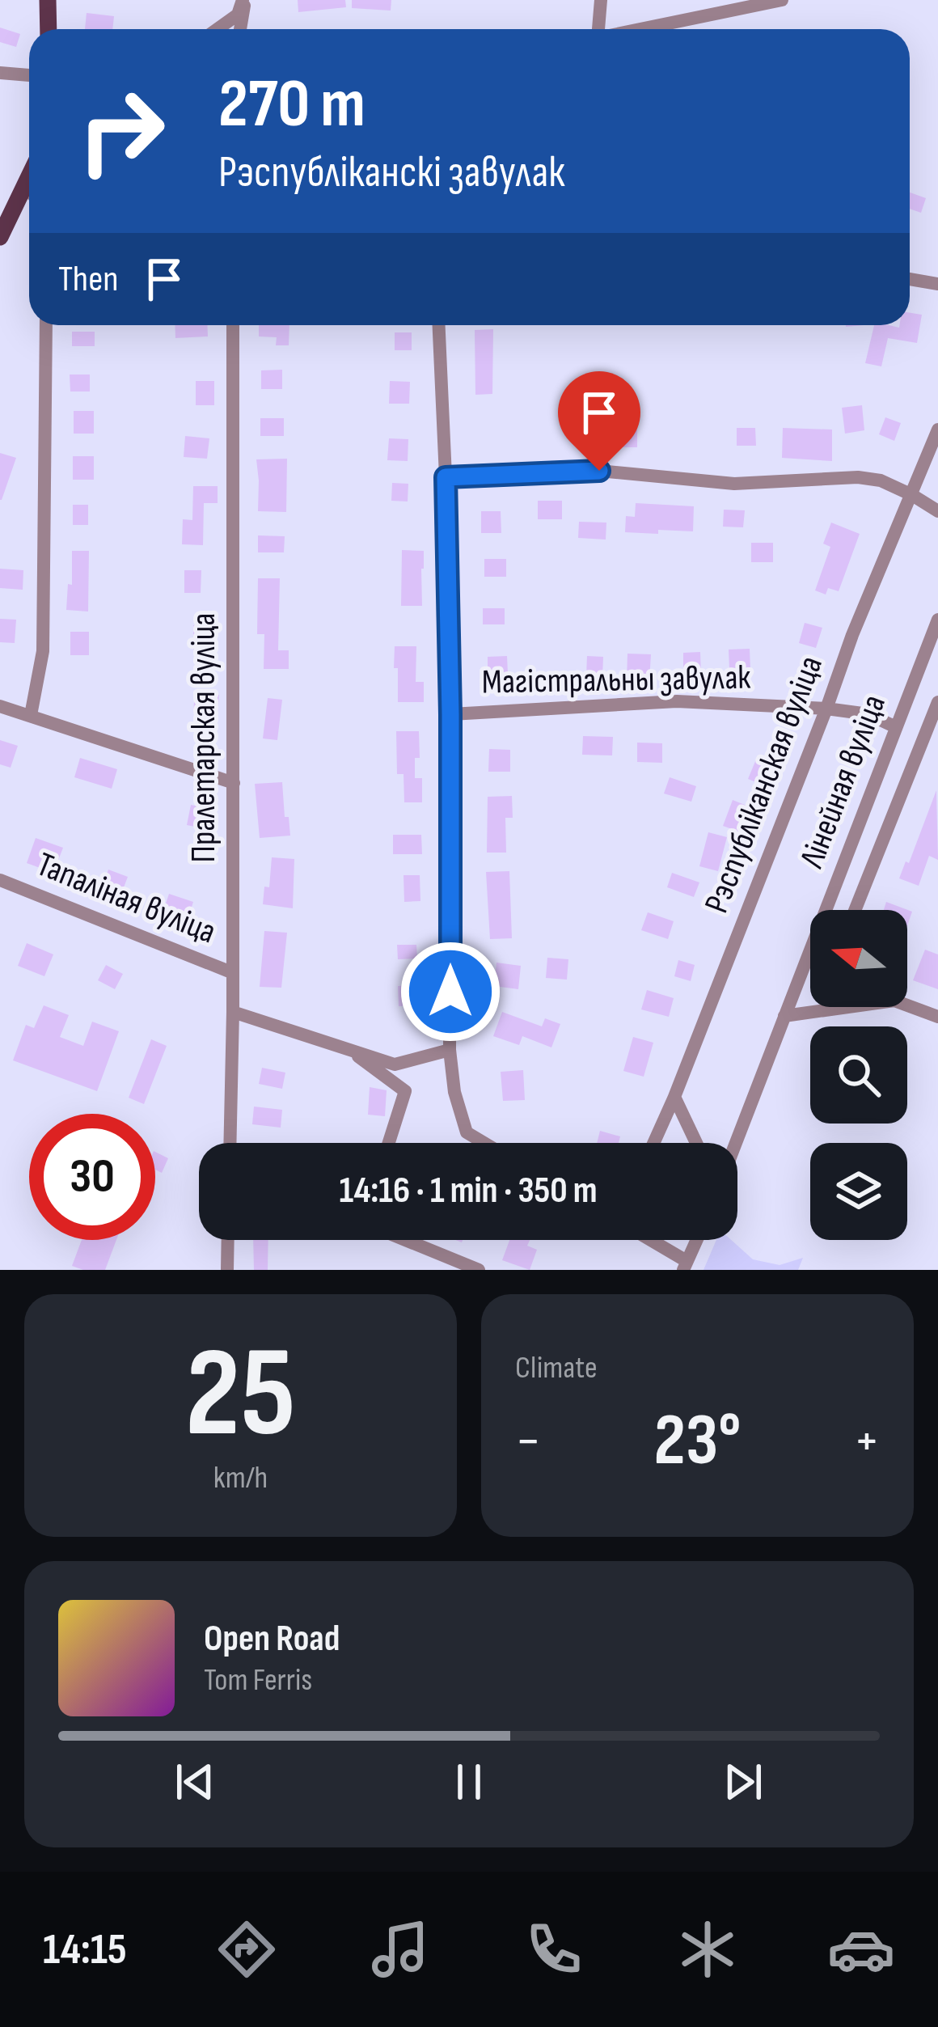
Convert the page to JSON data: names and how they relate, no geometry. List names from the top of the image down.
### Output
{
  "streets": {
    "street": [
      "Магістральны завулак",
      "Пралетарская вуліца",
      "Лінейная вуліца",
      "Рэспубліканская вуліца",
      "Тапаліная вуліца"
    ]
  },
  "crossings": [
    ["Магістральны завулак", "Лінейная вуліца"],
    ["Магістральны завулак", "Рэспубліканская вуліца"],
    ["Пралетарская вуліца", "Тапаліная вуліца"]
  ],
  "north": "left",
  "page": {
    "turn": ["270 m", "Рэспубліканскі завулак"],
    "then": "Then",
    "limit": "30",
    "trip": "14:16 · 1 min · 350 m",
    "tile": [
      ["25", "km/h"],
      "Climate"
    ],
    "heat": ["−", "23°", "+"],
    "song": ["Open Road", "Tom Ferris"],
    "tabs": "14:15"
  }
}
